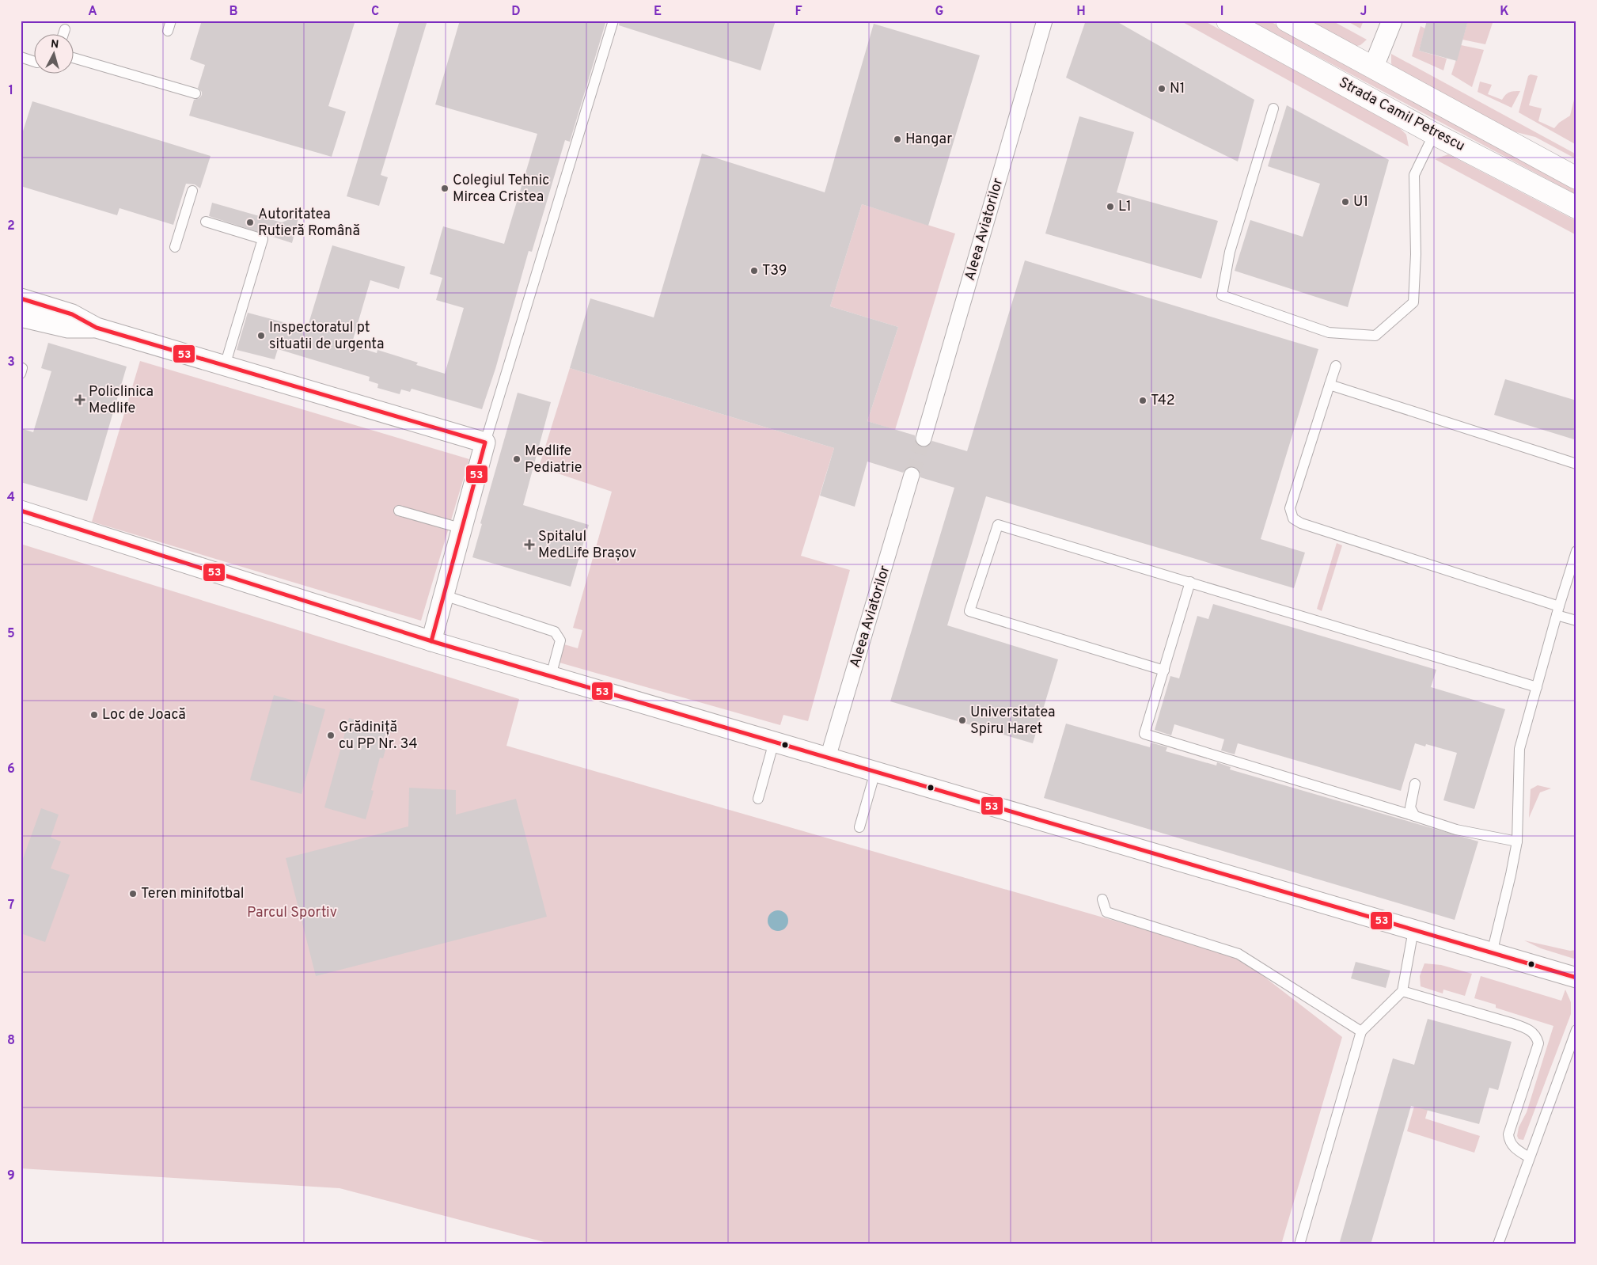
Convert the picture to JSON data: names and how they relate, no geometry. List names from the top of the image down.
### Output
{
  "streets": {
    "street": ["Strada Camil Petrescu", "Aleea Aviatorilor"]
  },
  "parks": ["Parcul Sportiv"],
  "places": {
    "other": [
      "N1",
      "Hangar",
      "Colegiul Tehnic Mircea Cristea",
      "U1",
      "L1",
      "Autoritatea Rutieră Română",
      "T39",
      "Inspectoratul pt situatii de urgenta",
      "T42",
      "Medlife Pediatrie",
      "Loc de Joacă",
      "Universitatea Spiru Haret",
      "Grădiniță cu PP Nr. 34",
      "Teren minifotbal"
    ],
    "health": ["Policlinica Medlife", "Spitalul MedLife Brașov"]
  },
  "lines": ["transit line 53"],
  "north": "top",
  "grid": {
    "columns": [
      "A",
      "B",
      "C",
      "D",
      "E",
      "F",
      "G",
      "H",
      "I",
      "J",
      "K"
    ],
    "rows": [
      "1",
      "2",
      "3",
      "4",
      "5",
      "6",
      "7",
      "8",
      "9"
    ]
  }
}
